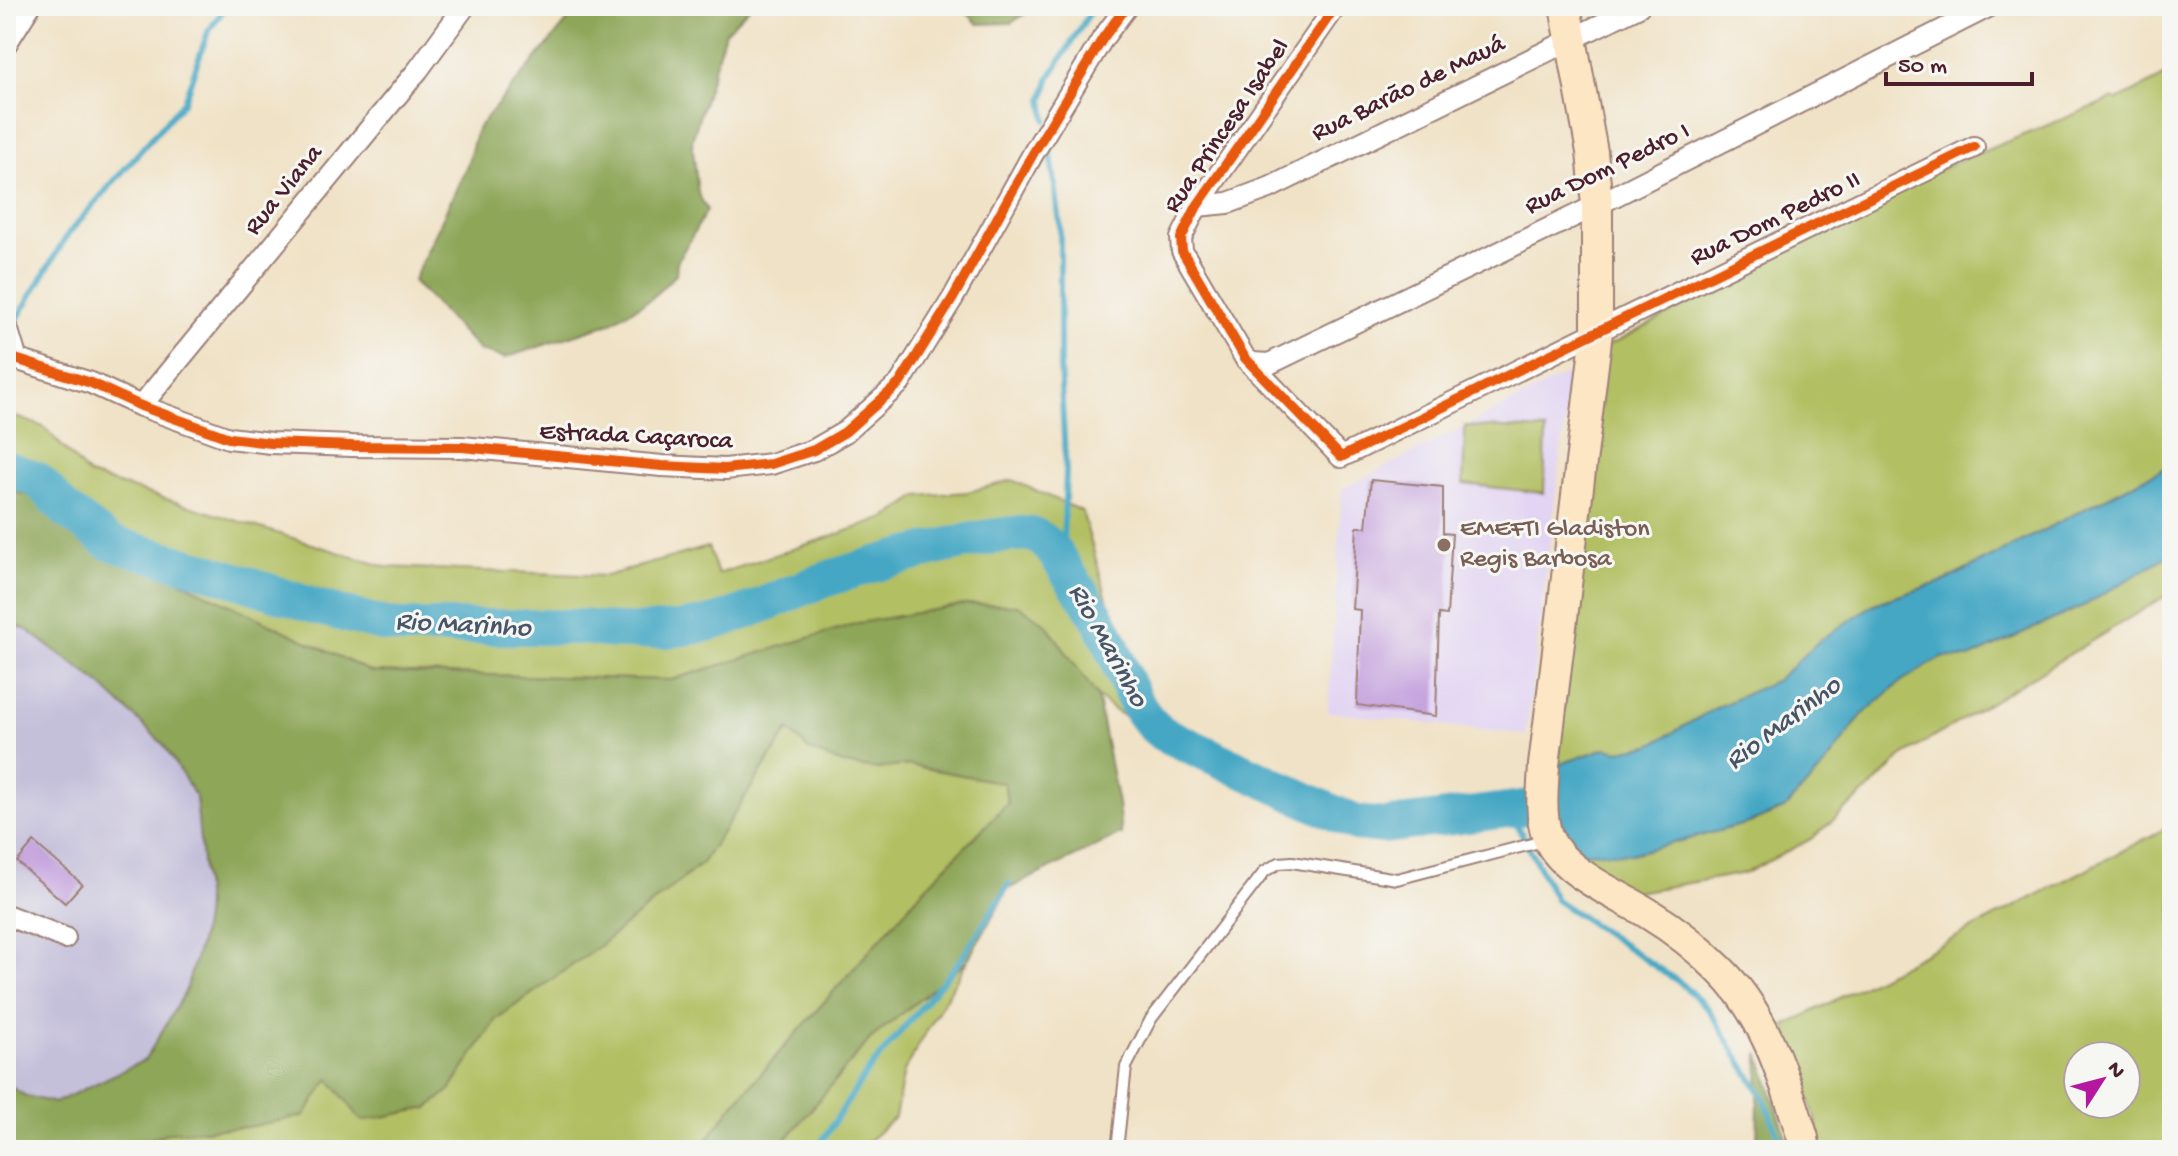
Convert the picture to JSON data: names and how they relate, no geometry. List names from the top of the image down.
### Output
{
  "streets": {
    "street": [
      "Rua Barão de Mauá",
      "Rua Princesa Isabel",
      "Rua Dom Pedro I",
      "Rua Viana",
      "Rua Dom Pedro II",
      "Estrada Caçaroca"
    ]
  },
  "crossings": [
    ["Rua Barão de Mauá", "Rua Princesa Isabel"],
    ["Rua Princesa Isabel", "Rua Dom Pedro I"],
    ["Rua Princesa Isabel", "Rua Dom Pedro II"],
    ["Rua Dom Pedro I", "Rua Dom Pedro II"],
    ["Rua Viana", "Estrada Caçaroca"]
  ],
  "water": ["Rio Marinho"],
  "places": ["EMEFTI Gladiston Regis Barbosa"],
  "scale_bar": "50 m",
  "north": "top right"
}
